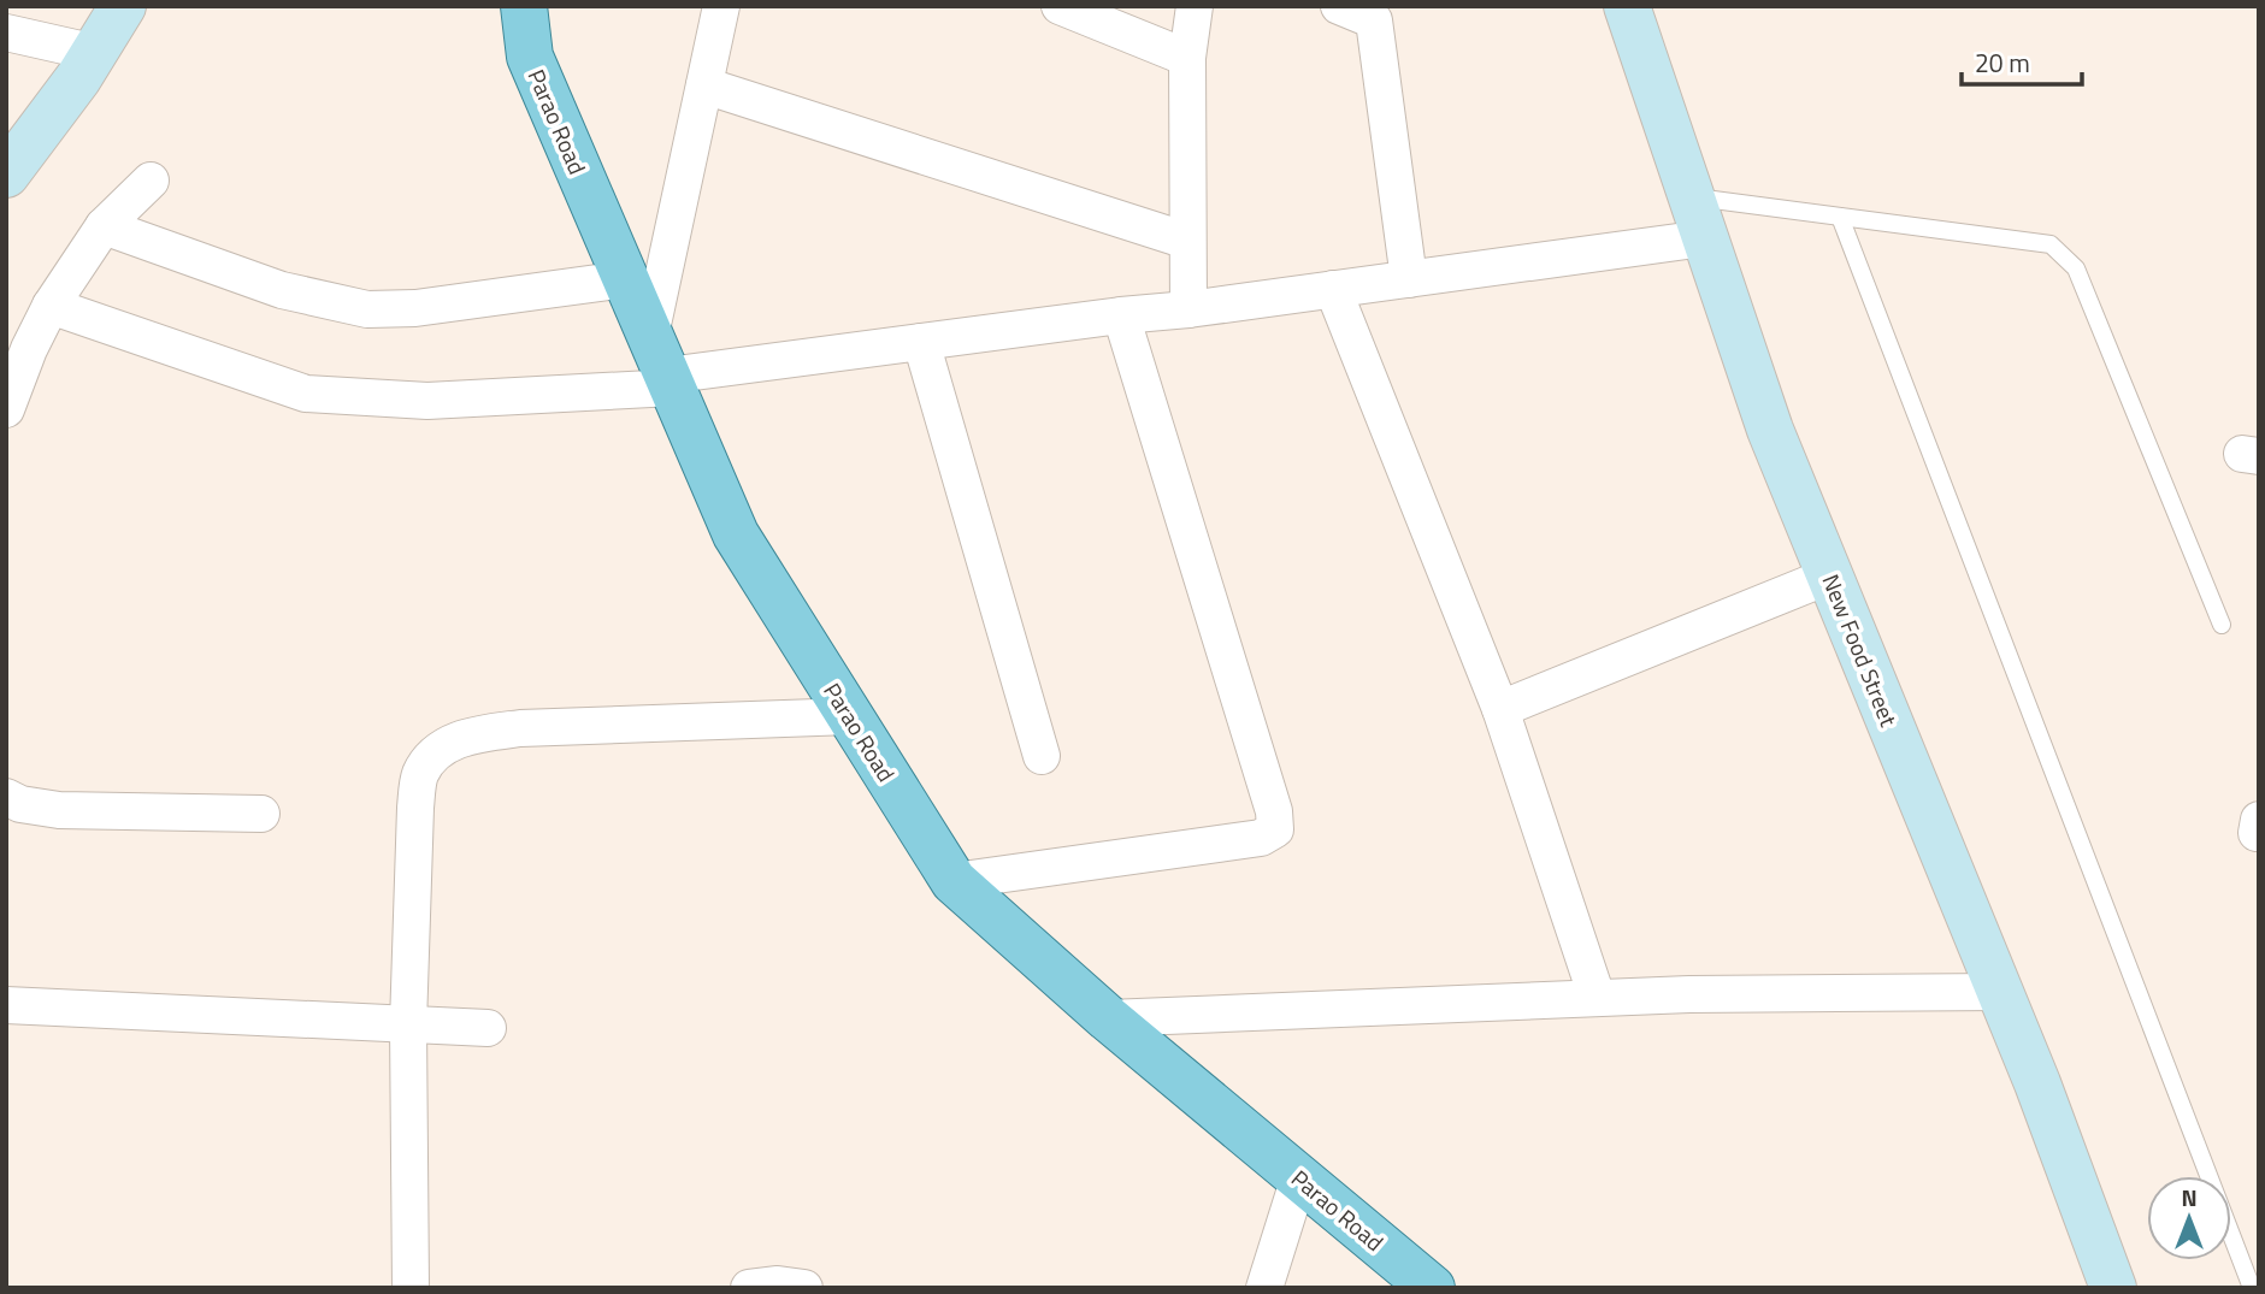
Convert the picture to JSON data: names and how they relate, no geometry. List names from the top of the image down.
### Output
{
  "streets": {
    "main road": ["Parao Road"],
    "street": ["New Food Street"]
  },
  "scale_bar": "20 m",
  "north": "top"
}
